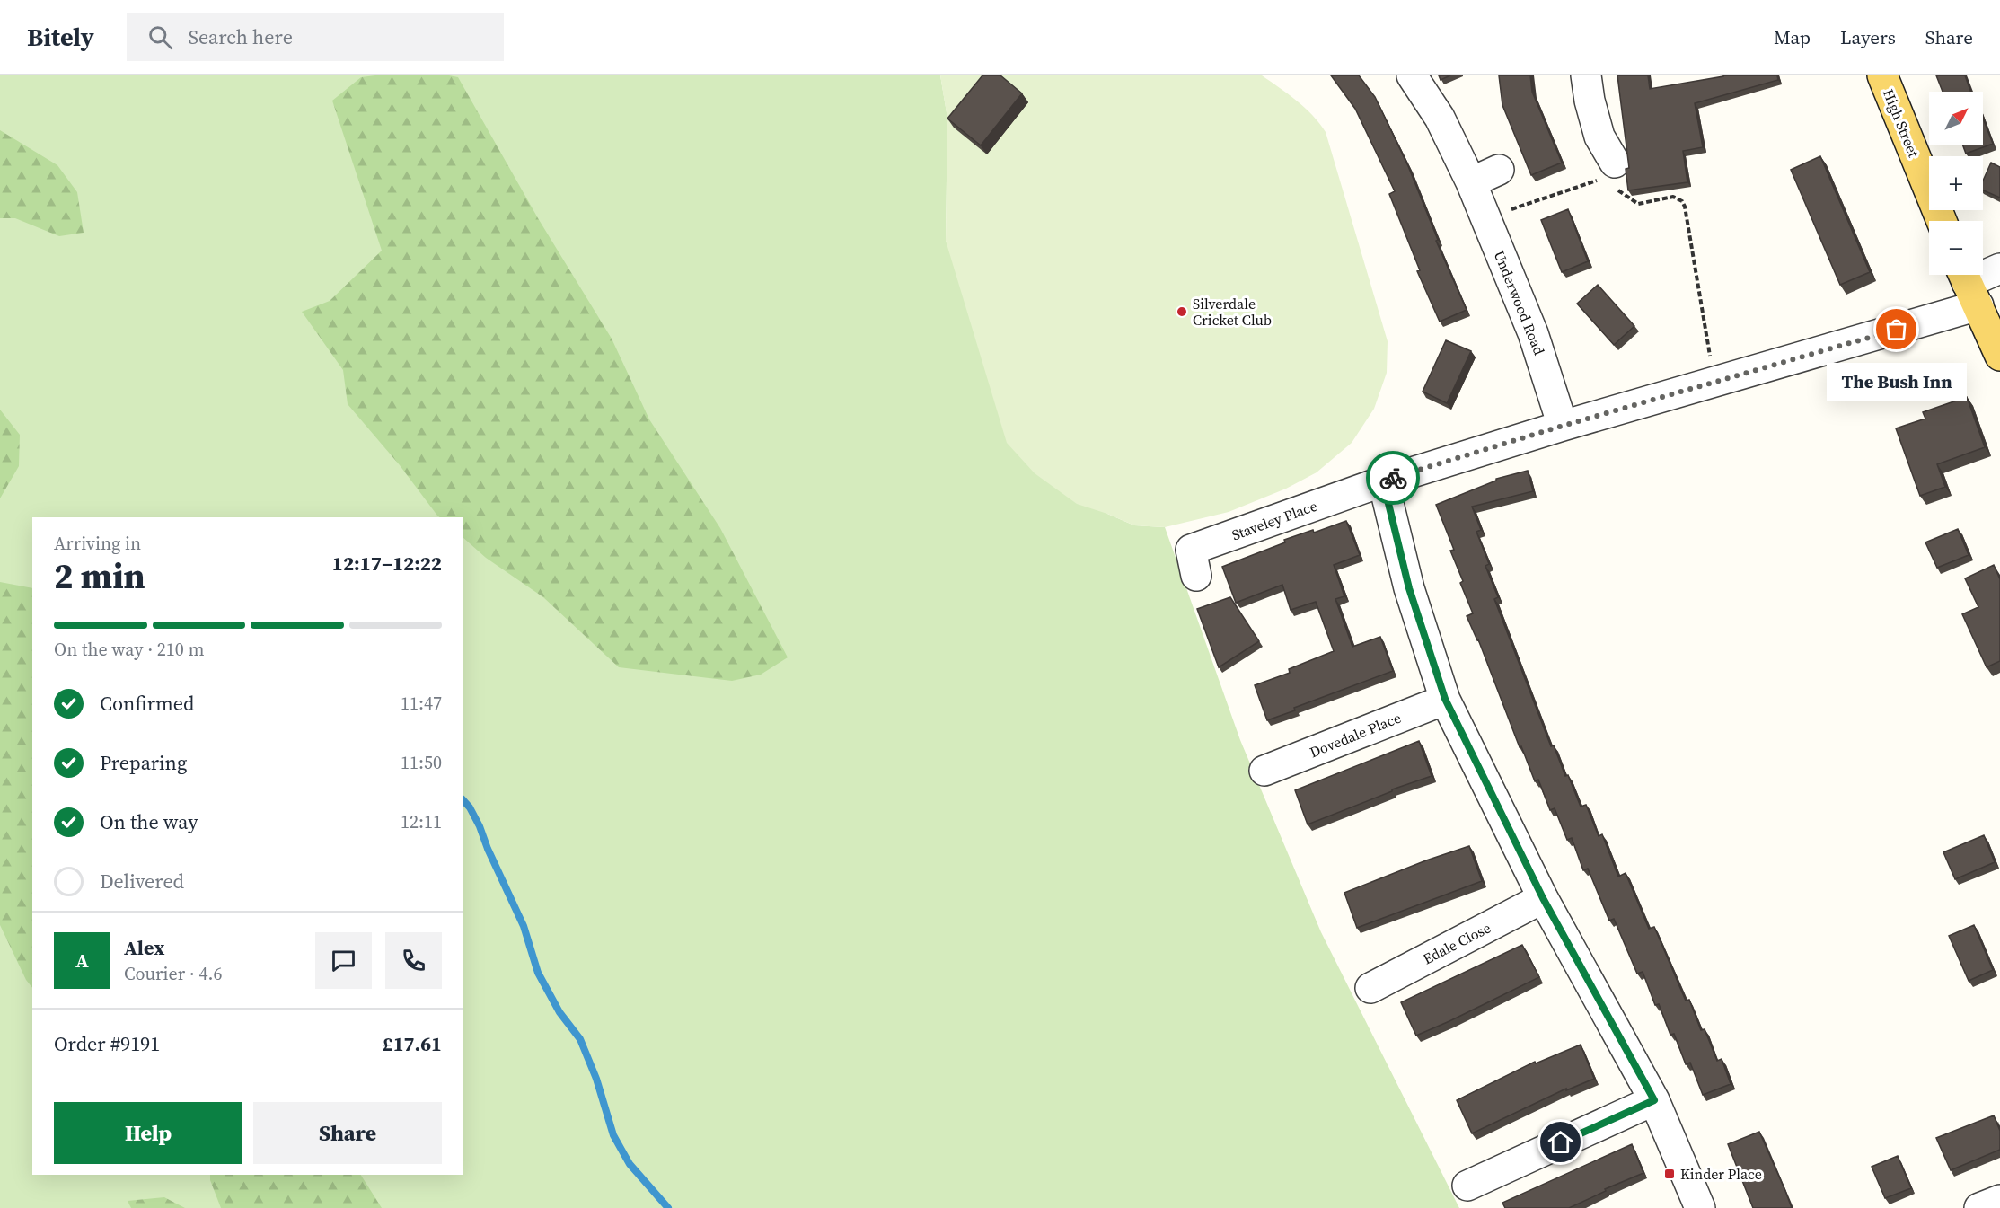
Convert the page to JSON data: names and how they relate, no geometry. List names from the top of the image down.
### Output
{
  "streets": {
    "main road": ["High Street"],
    "street": [
      "Underwood Road",
      "Staveley Place",
      "Dovedale Place",
      "Edale Close"
    ]
  },
  "places": {
    "other": ["Silverdale Cricket Club", "The Bush Inn"],
    "transit": ["Kinder Place"]
  },
  "north": "top right",
  "page": {
    "header": "Bitely",
    "search": "Search here",
    "nav": ["Map", "Layers", "Share"],
    "map_buttons": ["+", "−"],
    "bubble": "The Bush Inn",
    "heading": ["2 min", "Arriving in", "12:17–12:22"],
    "panel": [
      "Alex",
      "Courier · 4.6",
      "Order #9191",
      "£17.61"
    ],
    "bar": "On the way · 210 m",
    "list": [
      ["Confirmed", "11:47"],
      ["Preparing", "11:50"],
      ["On the way", "12:11"],
      "Delivered"
    ],
    "round": "A",
    "buttons": ["Help", "Share"]
  }
}
